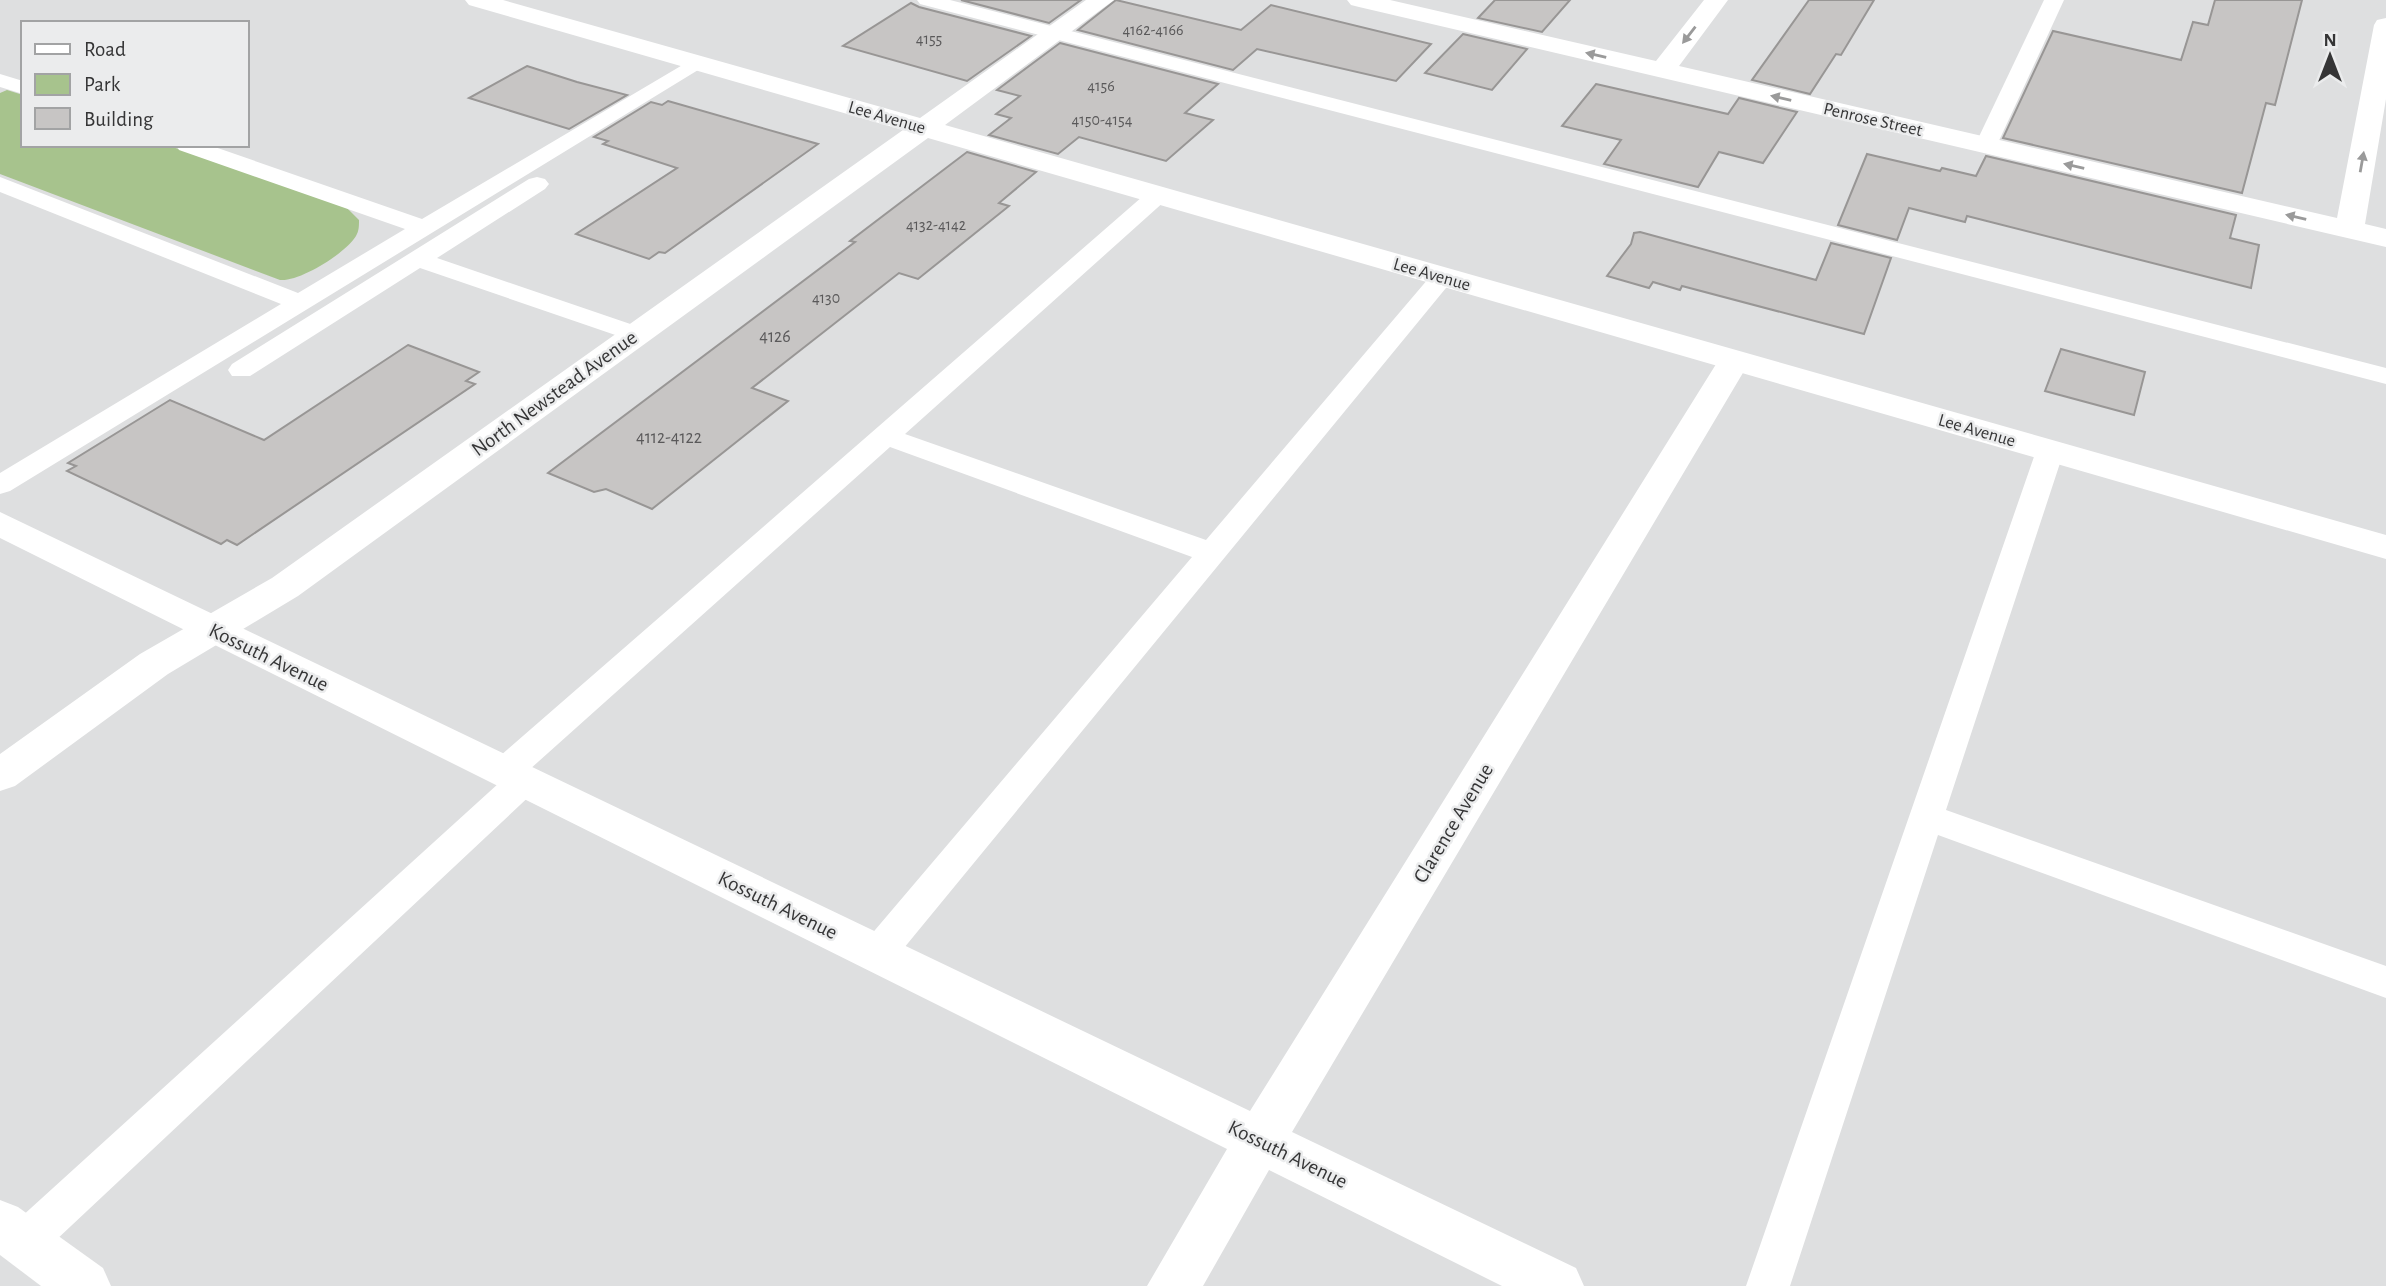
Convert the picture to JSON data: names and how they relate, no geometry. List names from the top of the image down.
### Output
{
  "streets": {
    "street": [
      "Lee Avenue",
      "Penrose Street",
      "North Newstead Avenue",
      "Kossuth Avenue",
      "Clarence Avenue"
    ]
  },
  "crossings": [
    ["Lee Avenue", "North Newstead Avenue"],
    ["Lee Avenue", "Clarence Avenue"],
    ["North Newstead Avenue", "Kossuth Avenue"],
    ["Kossuth Avenue", "Clarence Avenue"]
  ],
  "one_way": ["Penrose Street"],
  "house_numbers": [
    "4162-4166",
    "4155",
    "4156",
    "4150-4154",
    "4132-4142",
    "4130",
    "4126",
    "4112-4122"
  ],
  "legend": ["Road", "Park", "Building"],
  "north": "top"
}
